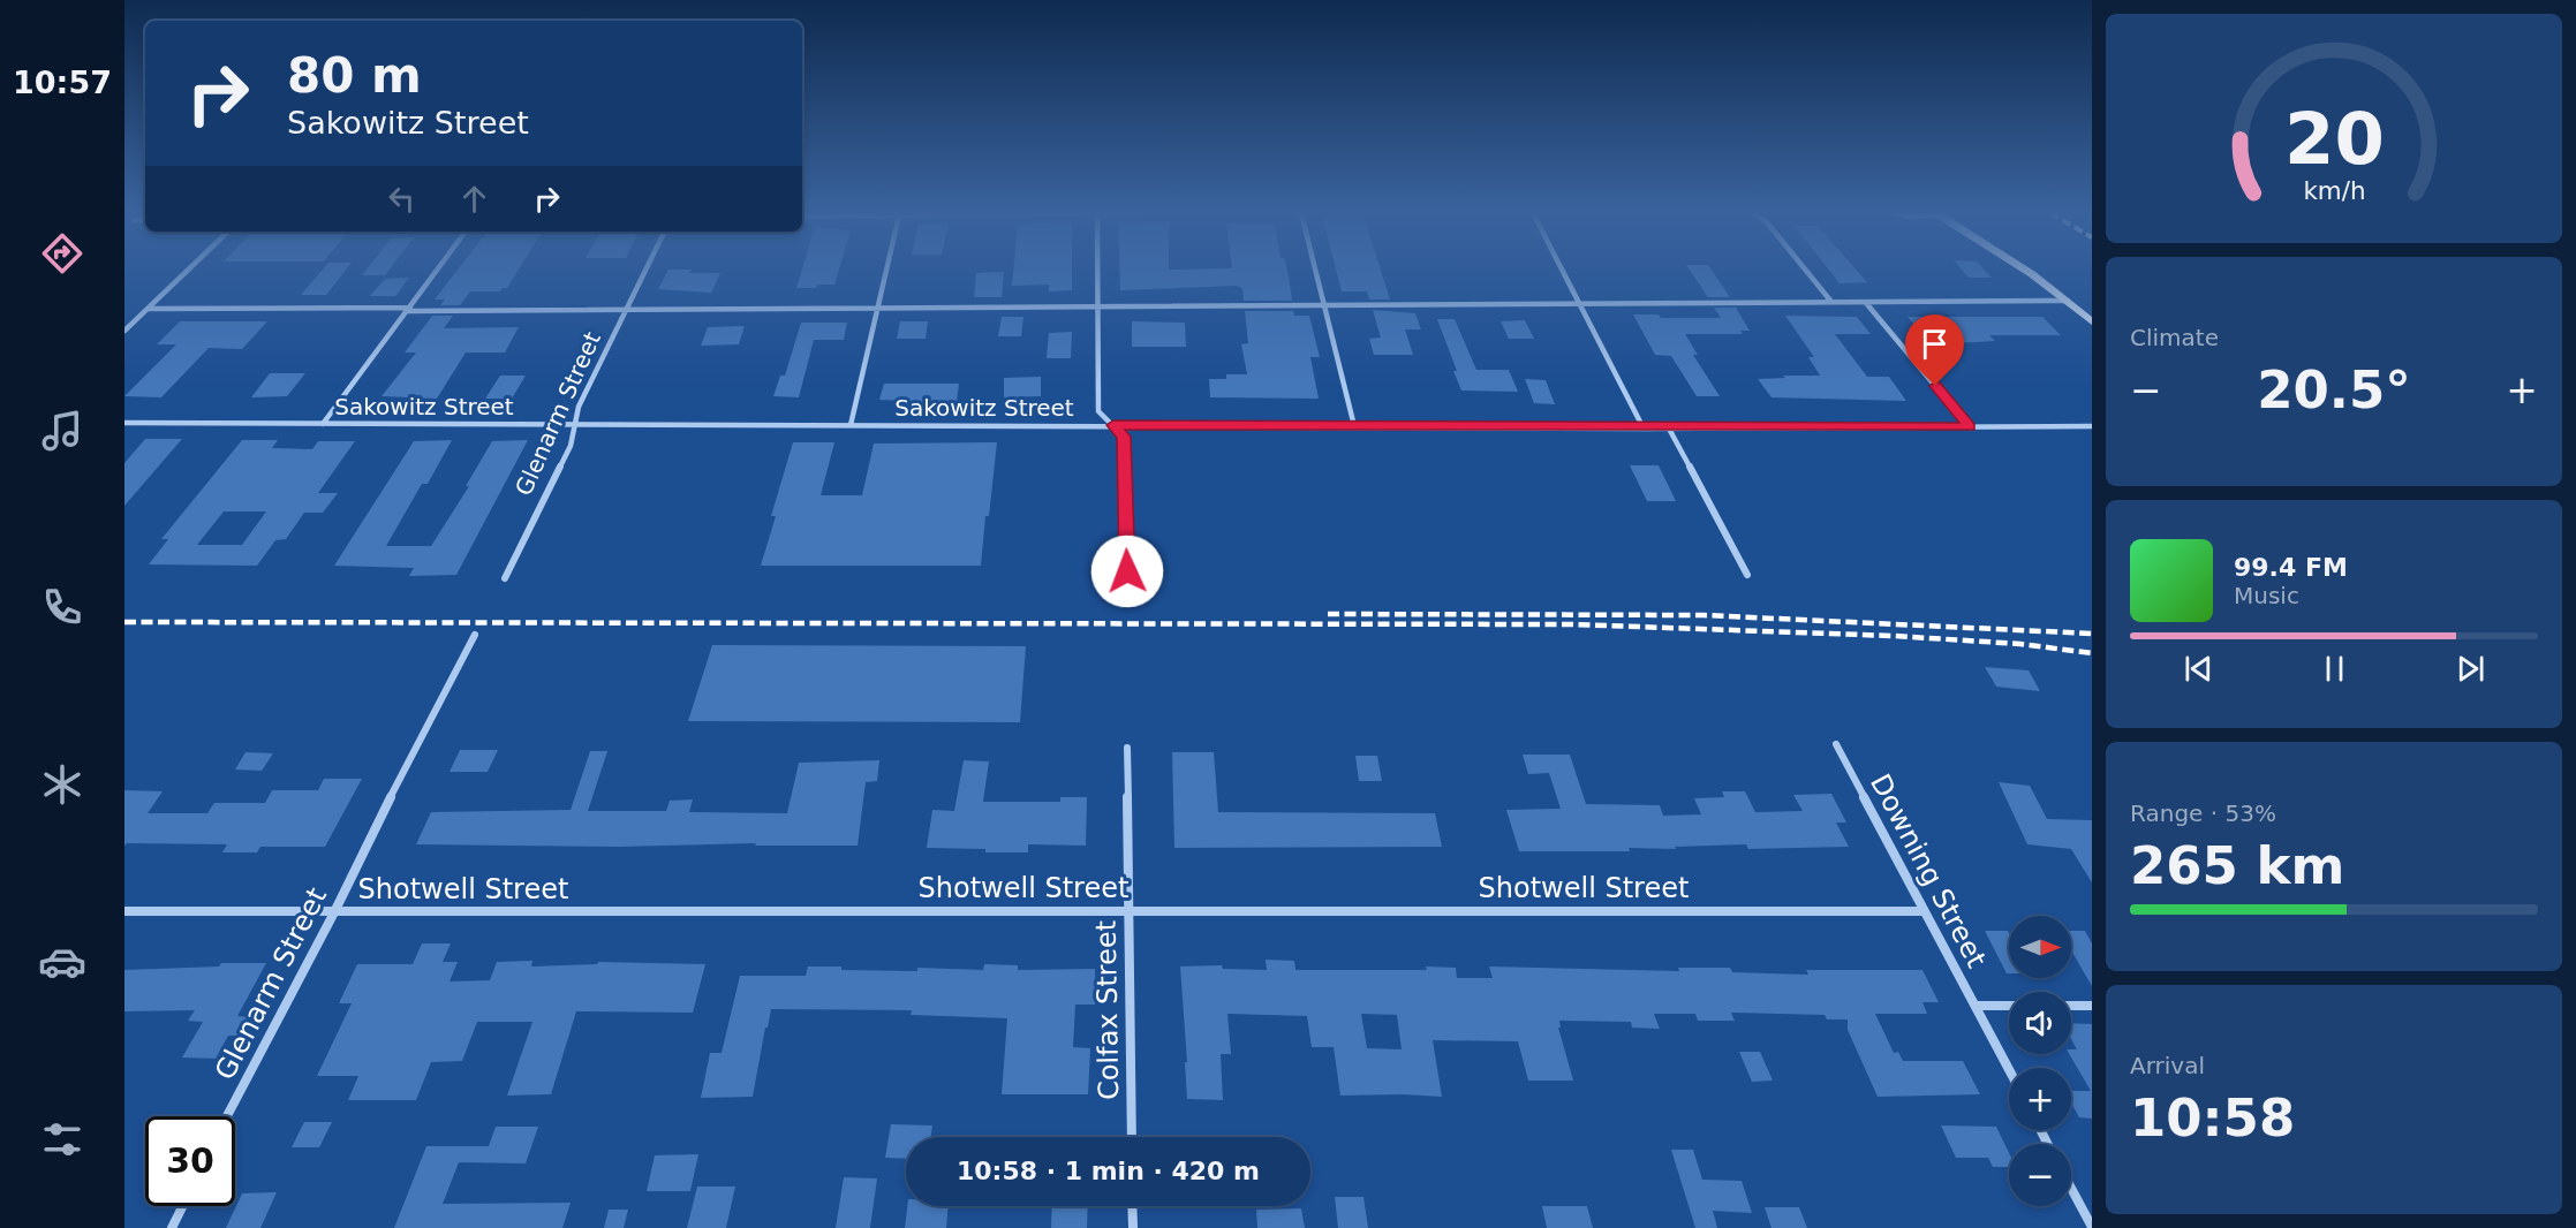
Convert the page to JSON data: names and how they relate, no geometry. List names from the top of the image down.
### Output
{
  "streets": {
    "street": [
      "Sakowitz Street",
      "Glenarm Street",
      "Downing Street",
      "Shotwell Street",
      "Colfax Street"
    ]
  },
  "crossings": [
    ["Sakowitz Street", "Glenarm Street"],
    ["Glenarm Street", "Shotwell Street"],
    ["Downing Street", "Shotwell Street"],
    ["Shotwell Street", "Colfax Street"]
  ],
  "north": "right",
  "page": {
    "tabs": "10:57",
    "turn": ["80 m", "Sakowitz Street"],
    "tile": [
      "Climate",
      ["Range · 53%", "265 km"],
      ["Arrival", "10:58"]
    ],
    "heat": ["−", "20.5°", "+"],
    "song": ["99.4 FM", "Music"],
    "map_buttons": ["+", "−"],
    "limit": "30",
    "trip": "10:58 · 1 min · 420 m",
    "gauge": ["20", "km/h"]
  }
}
